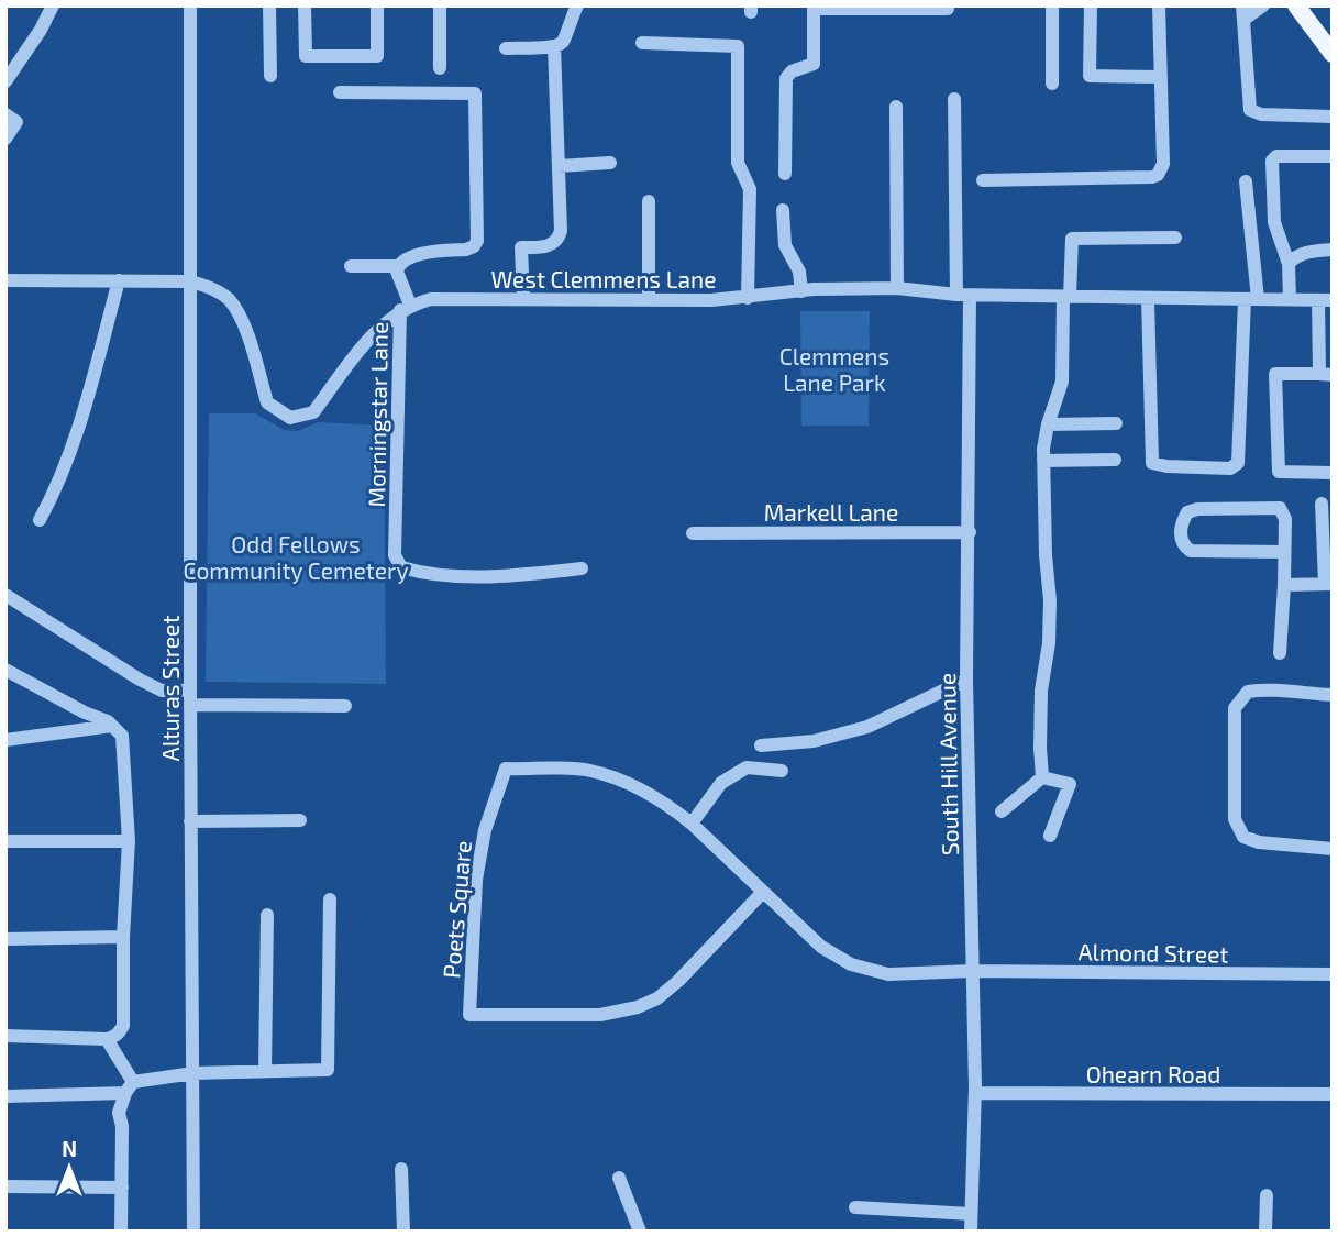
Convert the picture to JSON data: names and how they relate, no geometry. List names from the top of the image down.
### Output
{
  "streets": {
    "street": [
      "West Clemmens Lane",
      "Morningstar Lane",
      "Markell Lane",
      "Alturas Street",
      "South Hill Avenue",
      "Poets Square",
      "Almond Street",
      "Ohearn Road"
    ]
  },
  "crossings": [
    ["West Clemmens Lane", "Morningstar Lane"],
    ["West Clemmens Lane", "South Hill Avenue"],
    ["Markell Lane", "South Hill Avenue"],
    ["South Hill Avenue", "Poets Square"],
    ["South Hill Avenue", "Almond Street"],
    ["South Hill Avenue", "Ohearn Road"],
    ["Poets Square", "Almond Street"]
  ],
  "parks": ["Clemmens Lane Park", "Odd Fellows Community Cemetery"],
  "north": "top"
}
